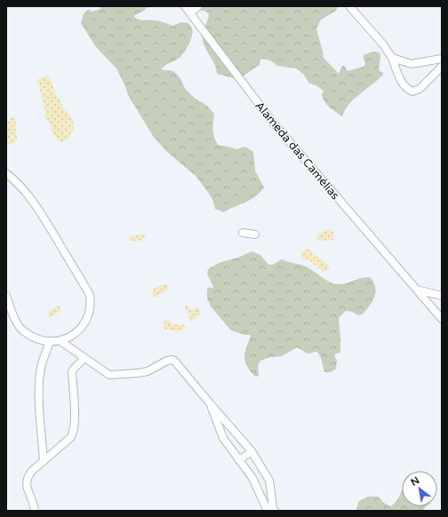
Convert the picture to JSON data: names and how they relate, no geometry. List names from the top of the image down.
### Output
{
  "streets": {
    "street": ["Alameda das Camélias"]
  },
  "north": "top left"
}
